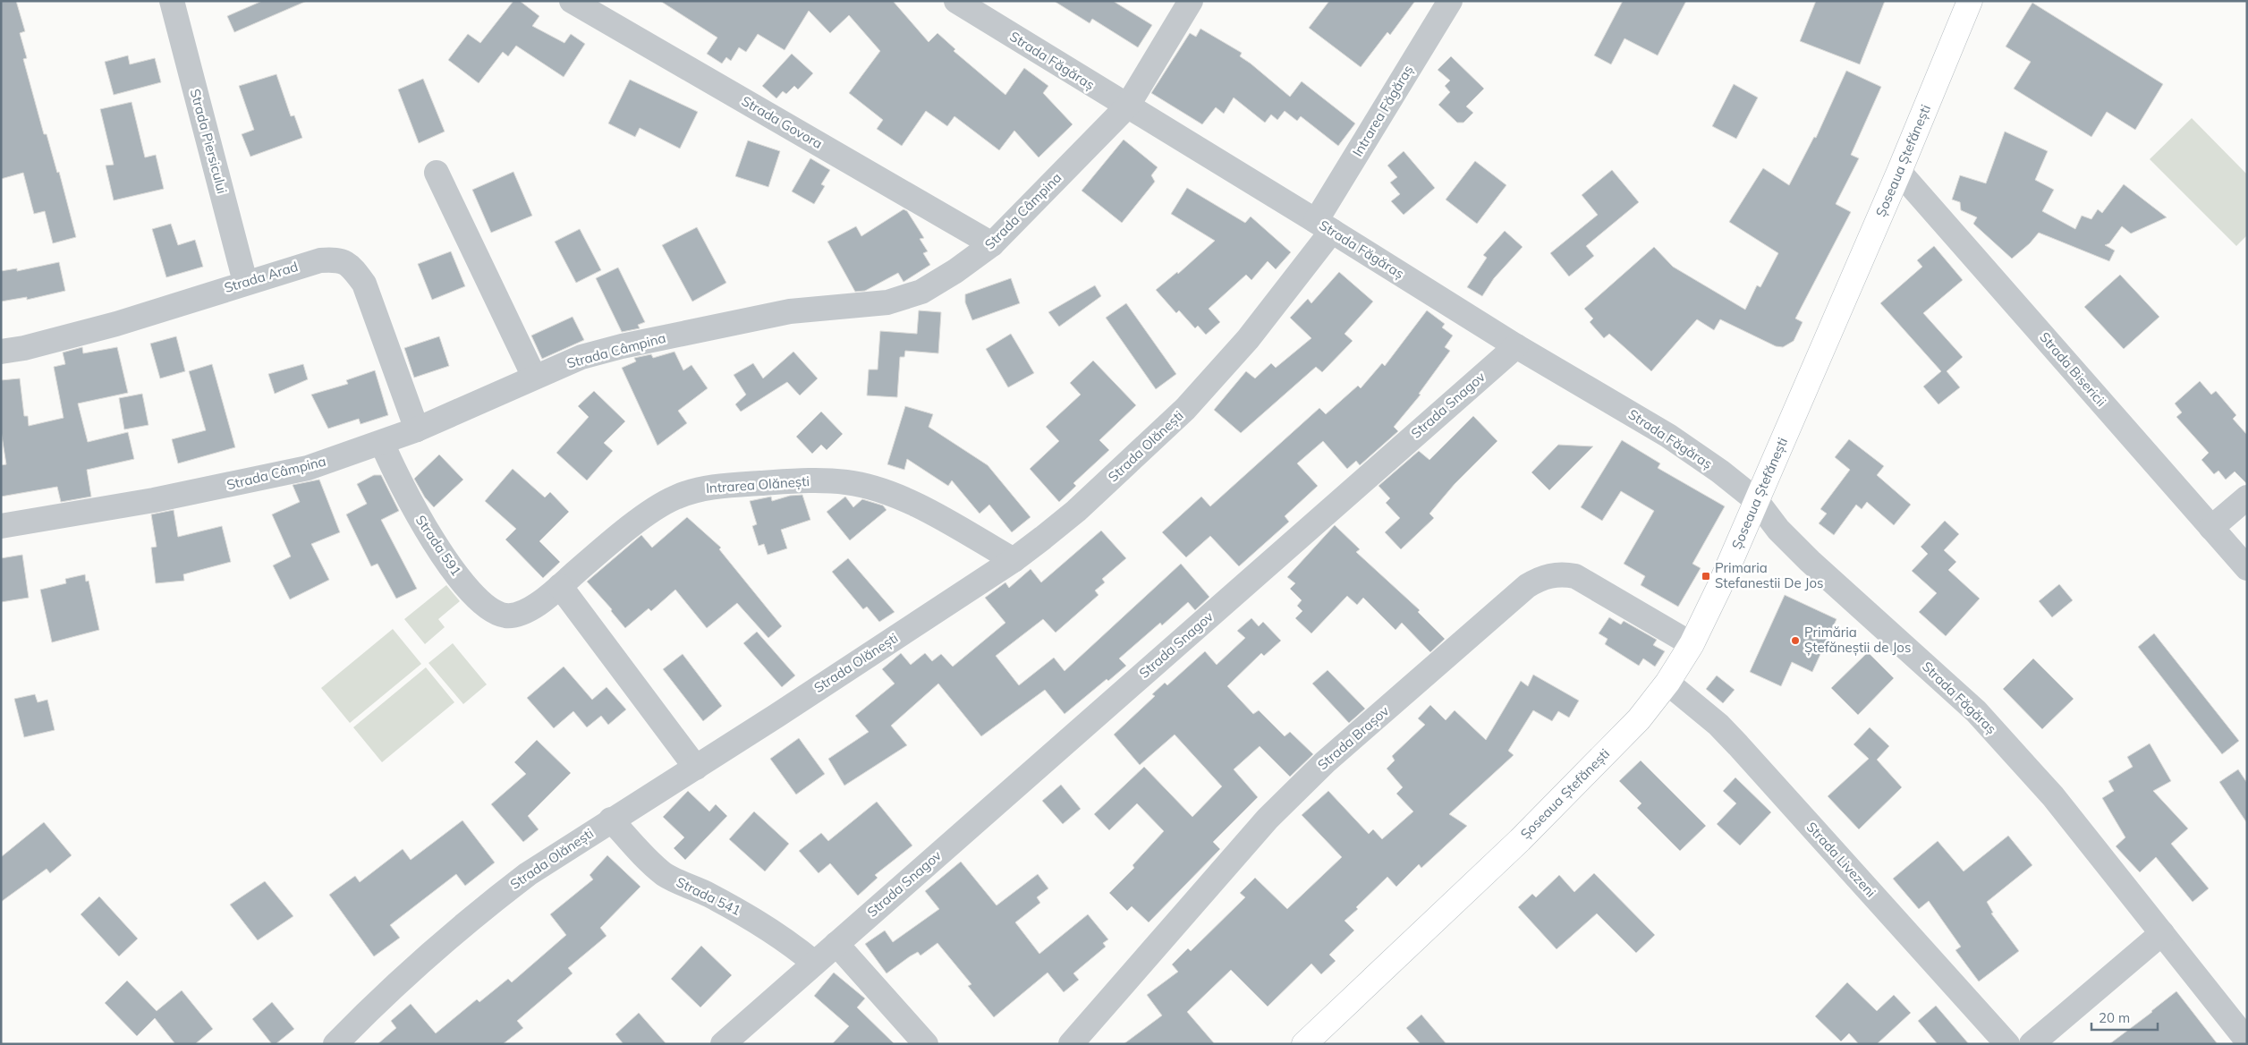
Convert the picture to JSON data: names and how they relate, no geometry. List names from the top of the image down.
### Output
{
  "streets": {
    "main road": ["Șoseaua Ștefănești"],
    "street": [
      "Strada Făgăraș",
      "Intrarea Făgăraș",
      "Strada Govora",
      "Strada Piersicului",
      "Strada Câmpina",
      "Strada Arad",
      "Strada Bisericii",
      "Strada Snagov",
      "Strada Olănești",
      "Intrarea Olănești",
      "Strada 591",
      "Strada Brașov",
      "Strada Livezeni",
      "Strada 541"
    ]
  },
  "crossings": [
    ["Strada Făgăraș", "Intrarea Făgăraș"],
    ["Strada Făgăraș", "Șoseaua Ștefănești"],
    ["Strada Făgăraș", "Strada Câmpina"],
    ["Strada Făgăraș", "Strada Snagov"],
    ["Strada Făgăraș", "Strada Olănești"],
    ["Intrarea Făgăraș", "Strada Olănești"],
    ["Strada Govora", "Strada Câmpina"],
    ["Strada Piersicului", "Strada Arad"],
    ["Șoseaua Ștefănești", "Strada Bisericii"],
    ["Șoseaua Ștefănești", "Strada Brașov"],
    ["Șoseaua Ștefănești", "Strada Livezeni"],
    ["Strada Câmpina", "Strada Arad"],
    ["Strada Câmpina", "Strada 591"],
    ["Strada Snagov", "Strada 541"],
    ["Strada Olănești", "Intrarea Olănești"],
    ["Strada Olănești", "Strada 541"],
    ["Intrarea Olănești", "Strada 591"]
  ],
  "places": {
    "transit": ["Primaria Stefanestii De Jos"],
    "other": ["Primăria Ștefăneștii de Jos"]
  },
  "scale_bar": "20 m"
}
